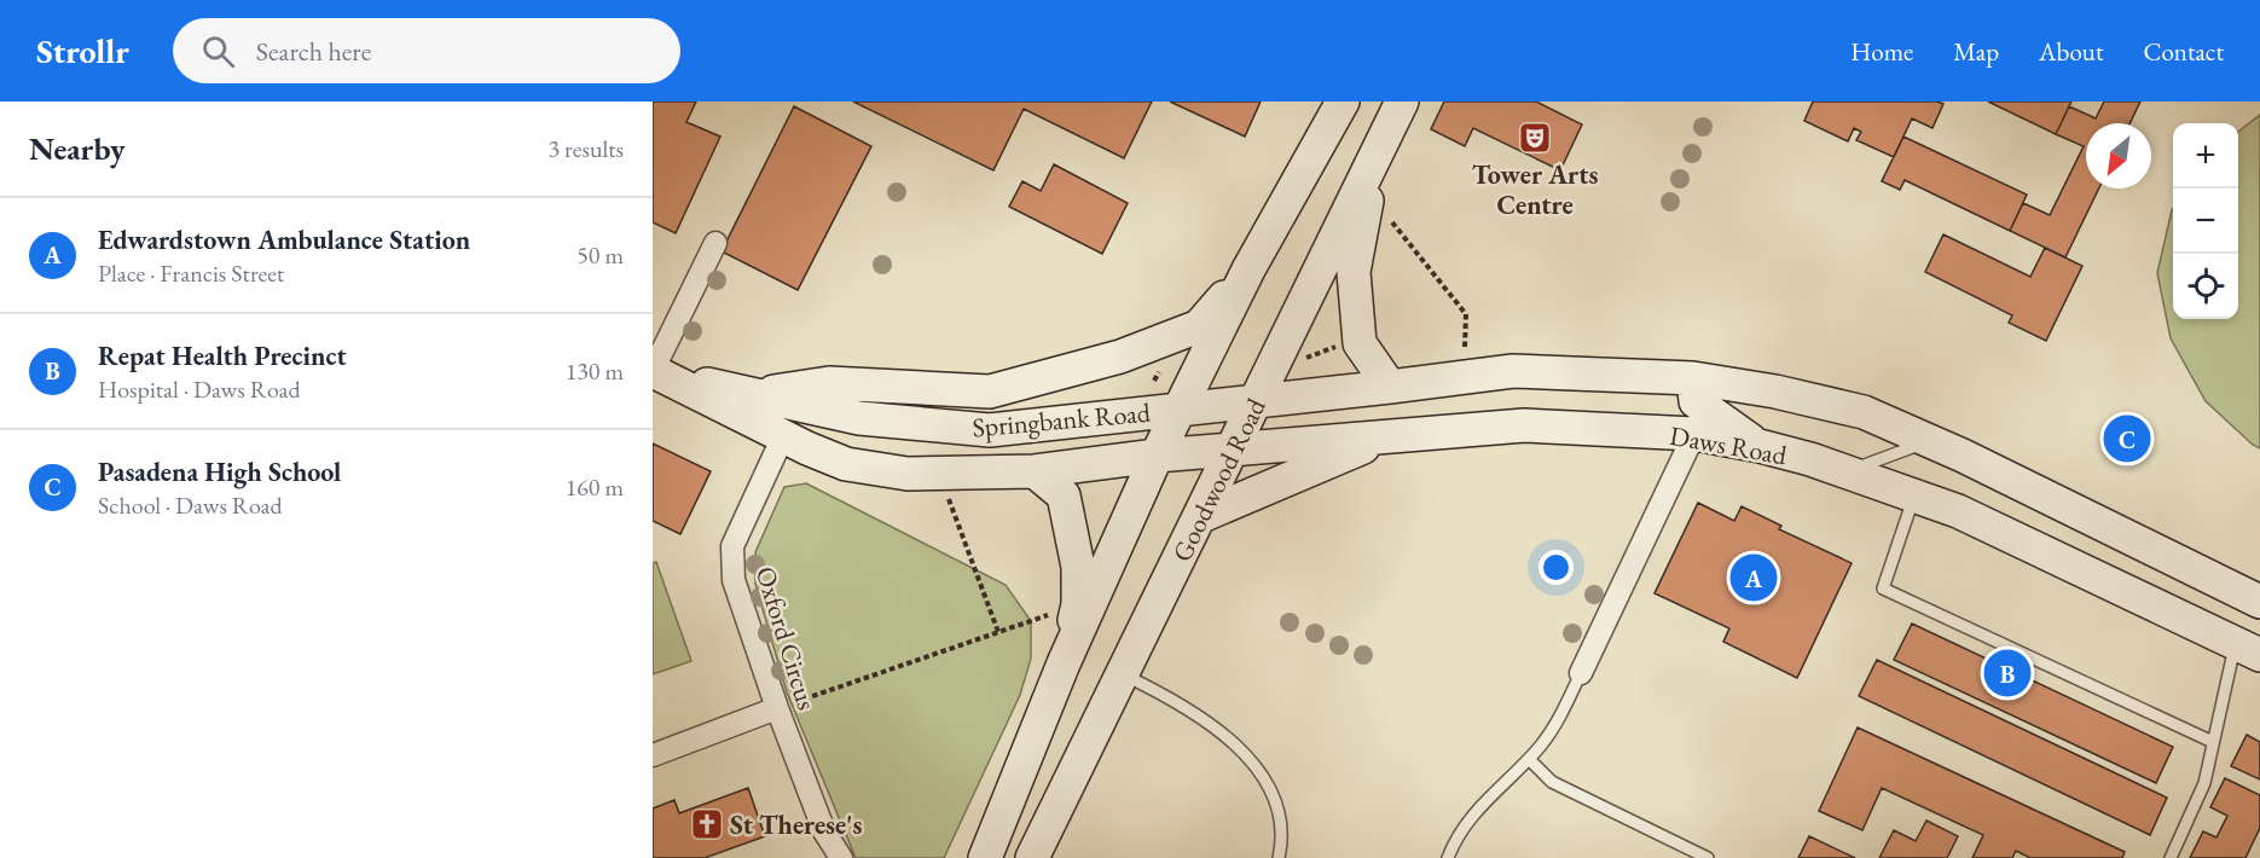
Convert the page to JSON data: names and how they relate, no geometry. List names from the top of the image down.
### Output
{
  "streets": {
    "main road": ["Springbank Road", "Daws Road", "Goodwood Road"],
    "street": ["Oxford Circus"]
  },
  "crossings": [
    ["Springbank Road", "Daws Road"],
    ["Springbank Road", "Goodwood Road"],
    ["Springbank Road", "Oxford Circus"],
    ["Daws Road", "Goodwood Road"]
  ],
  "places": {
    "theatre": ["Tower Arts Centre"],
    "church": ["St Therese's"]
  },
  "north": "bottom left",
  "page": {
    "header": "Strollr",
    "search": "Search here",
    "nav": [
      "Home",
      "Map",
      "About",
      "Contact"
    ],
    "heading": ["Nearby", "3 results"],
    "map_buttons": ["+", "−"],
    "list": [
      {
        "mark": "A",
        "name": "Edwardstown Ambulance Station",
        "note": "Place · Francis Street",
        "value": "50 m"
      },
      {
        "mark": "B",
        "name": "Repat Health Precinct",
        "note": "Hospital · Daws Road",
        "value": "130 m"
      },
      {
        "mark": "C",
        "name": "Pasadena High School",
        "note": "School · Daws Road",
        "value": "160 m"
      }
    ],
    "pins": ["C", "A", "B"]
  }
}
